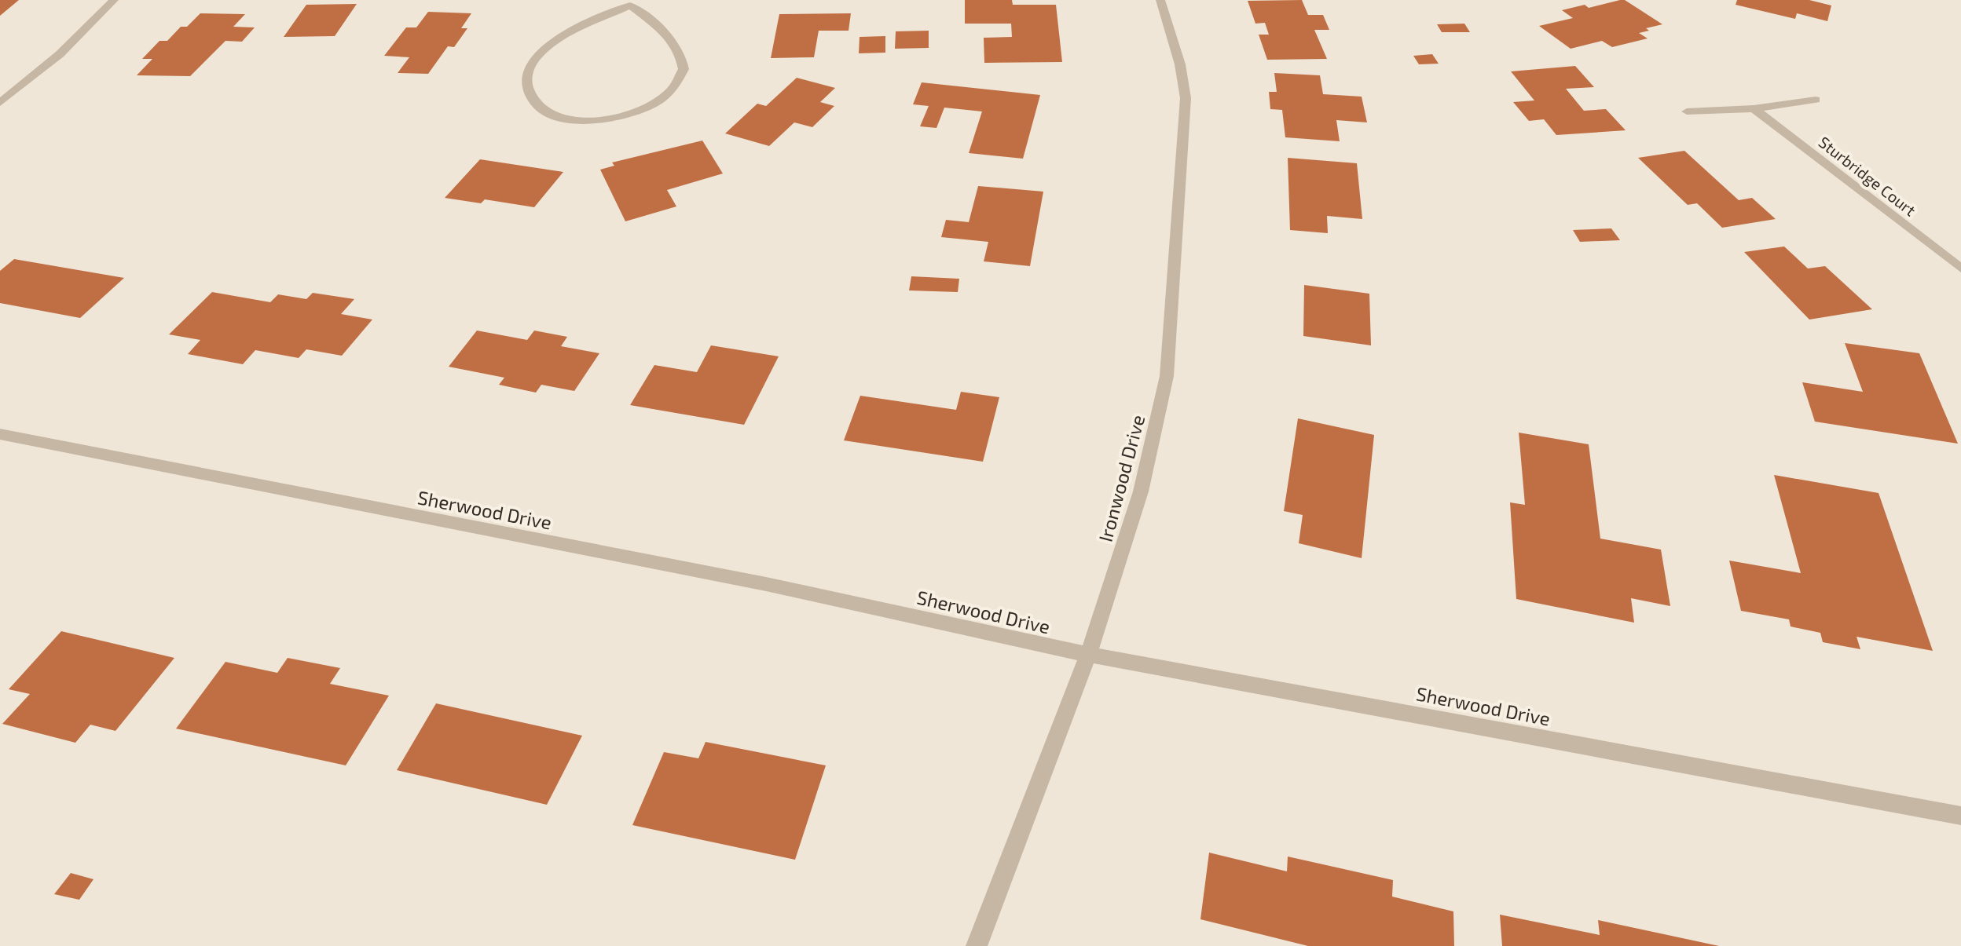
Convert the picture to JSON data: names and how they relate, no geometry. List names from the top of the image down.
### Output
{
  "streets": {
    "street": ["Sturbridge Court", "Ironwood Drive", "Sherwood Drive"]
  },
  "crossings": [
    ["Ironwood Drive", "Sherwood Drive"]
  ]
}
